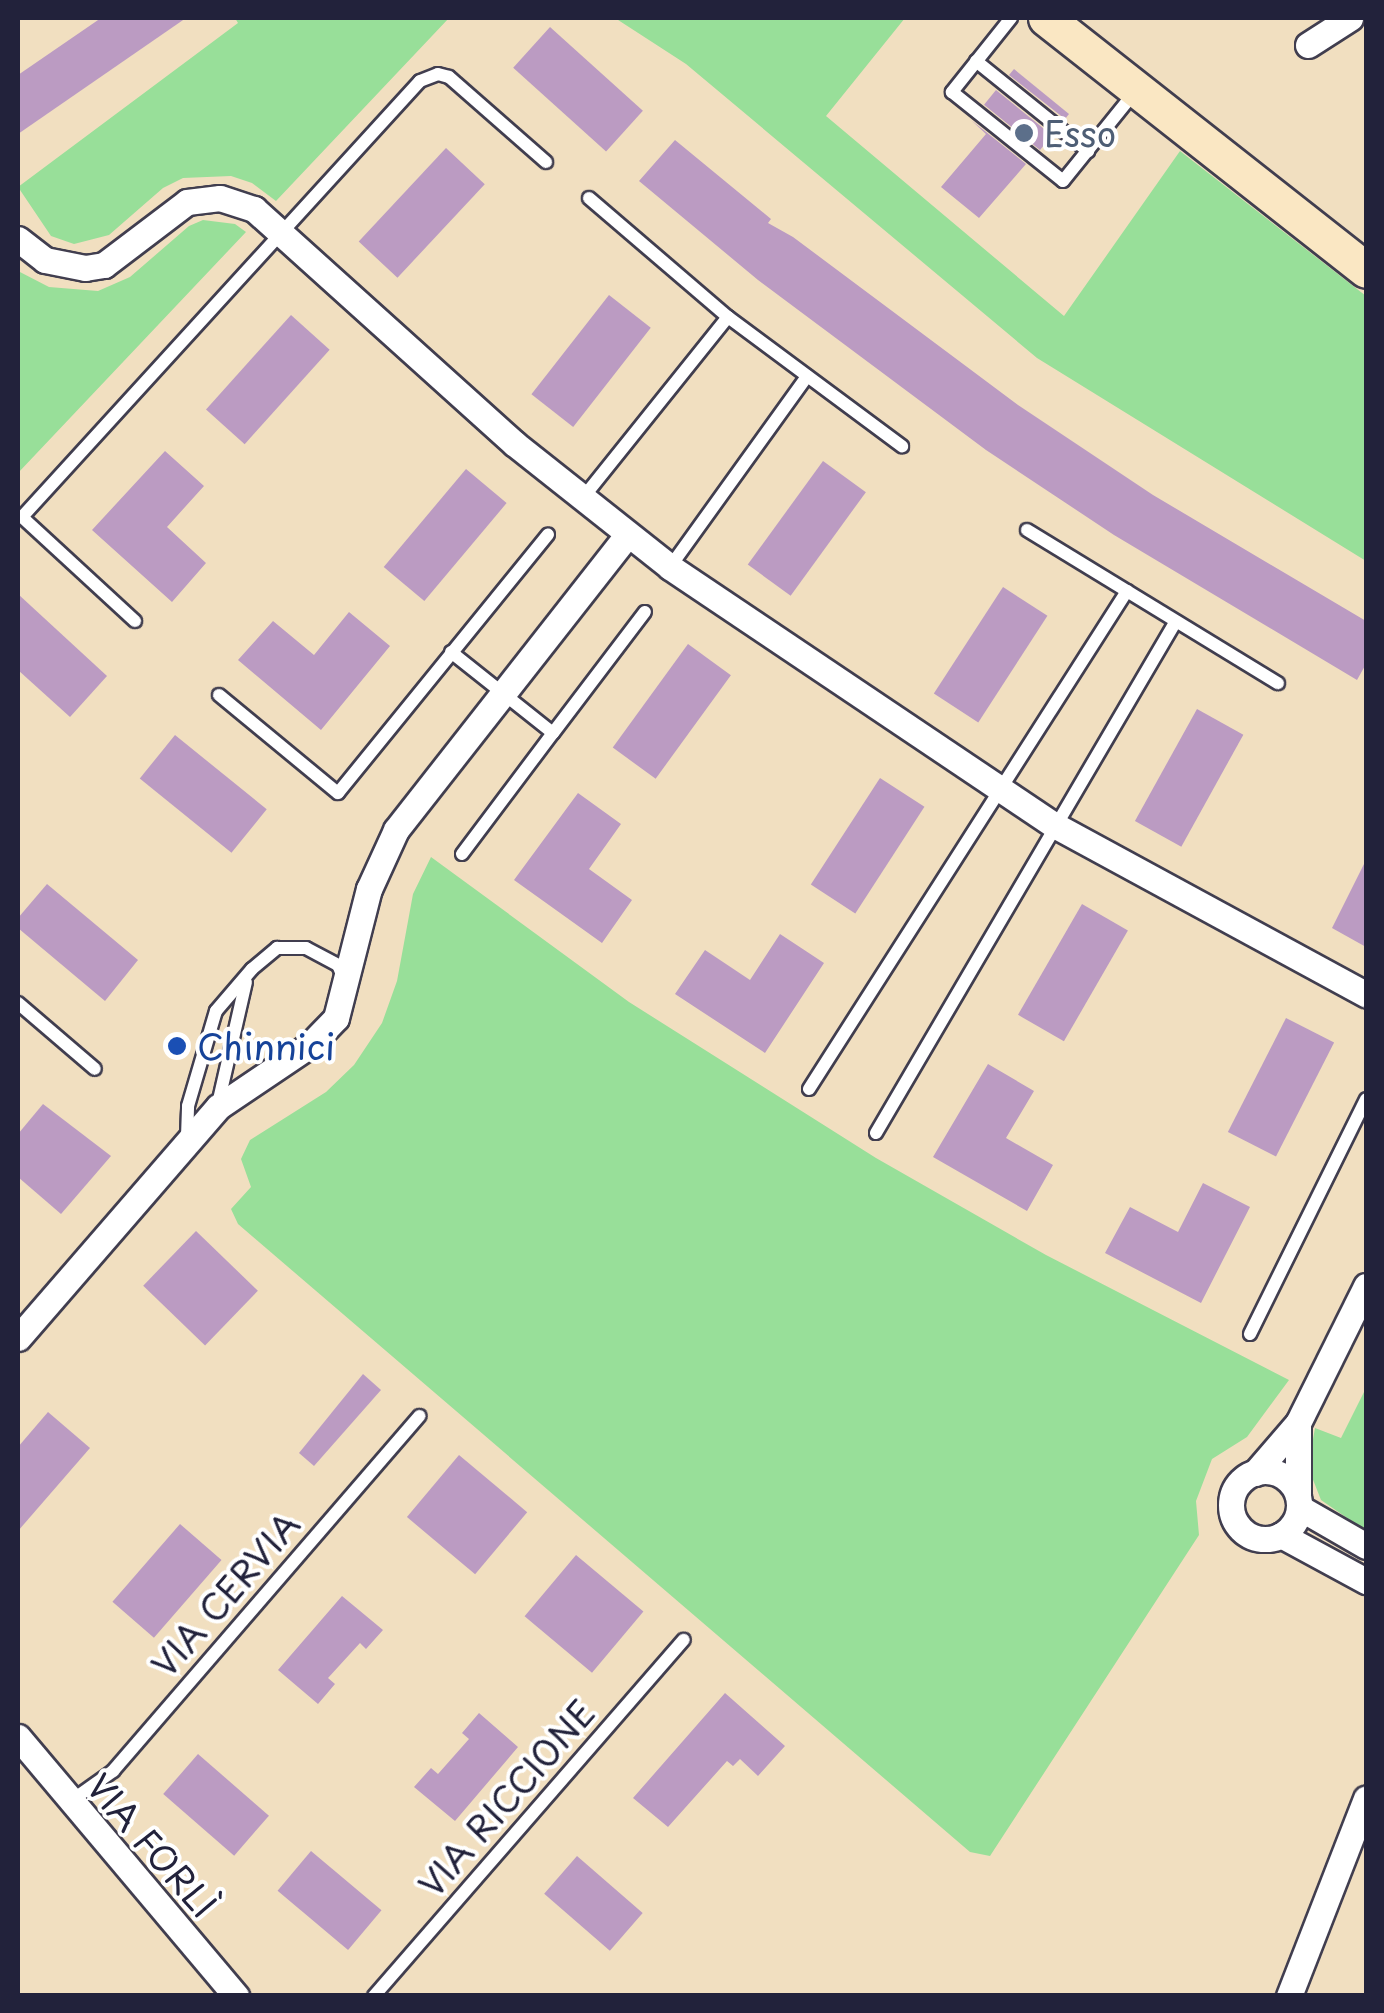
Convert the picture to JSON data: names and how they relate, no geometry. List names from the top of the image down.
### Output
{
  "streets": {
    "street": ["VIA FORLÌ"],
    "lane": ["VIA CERVIA", "VIA RICCIONE"]
  },
  "crossings": [
    ["VIA CERVIA", "VIA FORLÌ"]
  ],
  "places": ["Esso", "Chinnici"]
}
